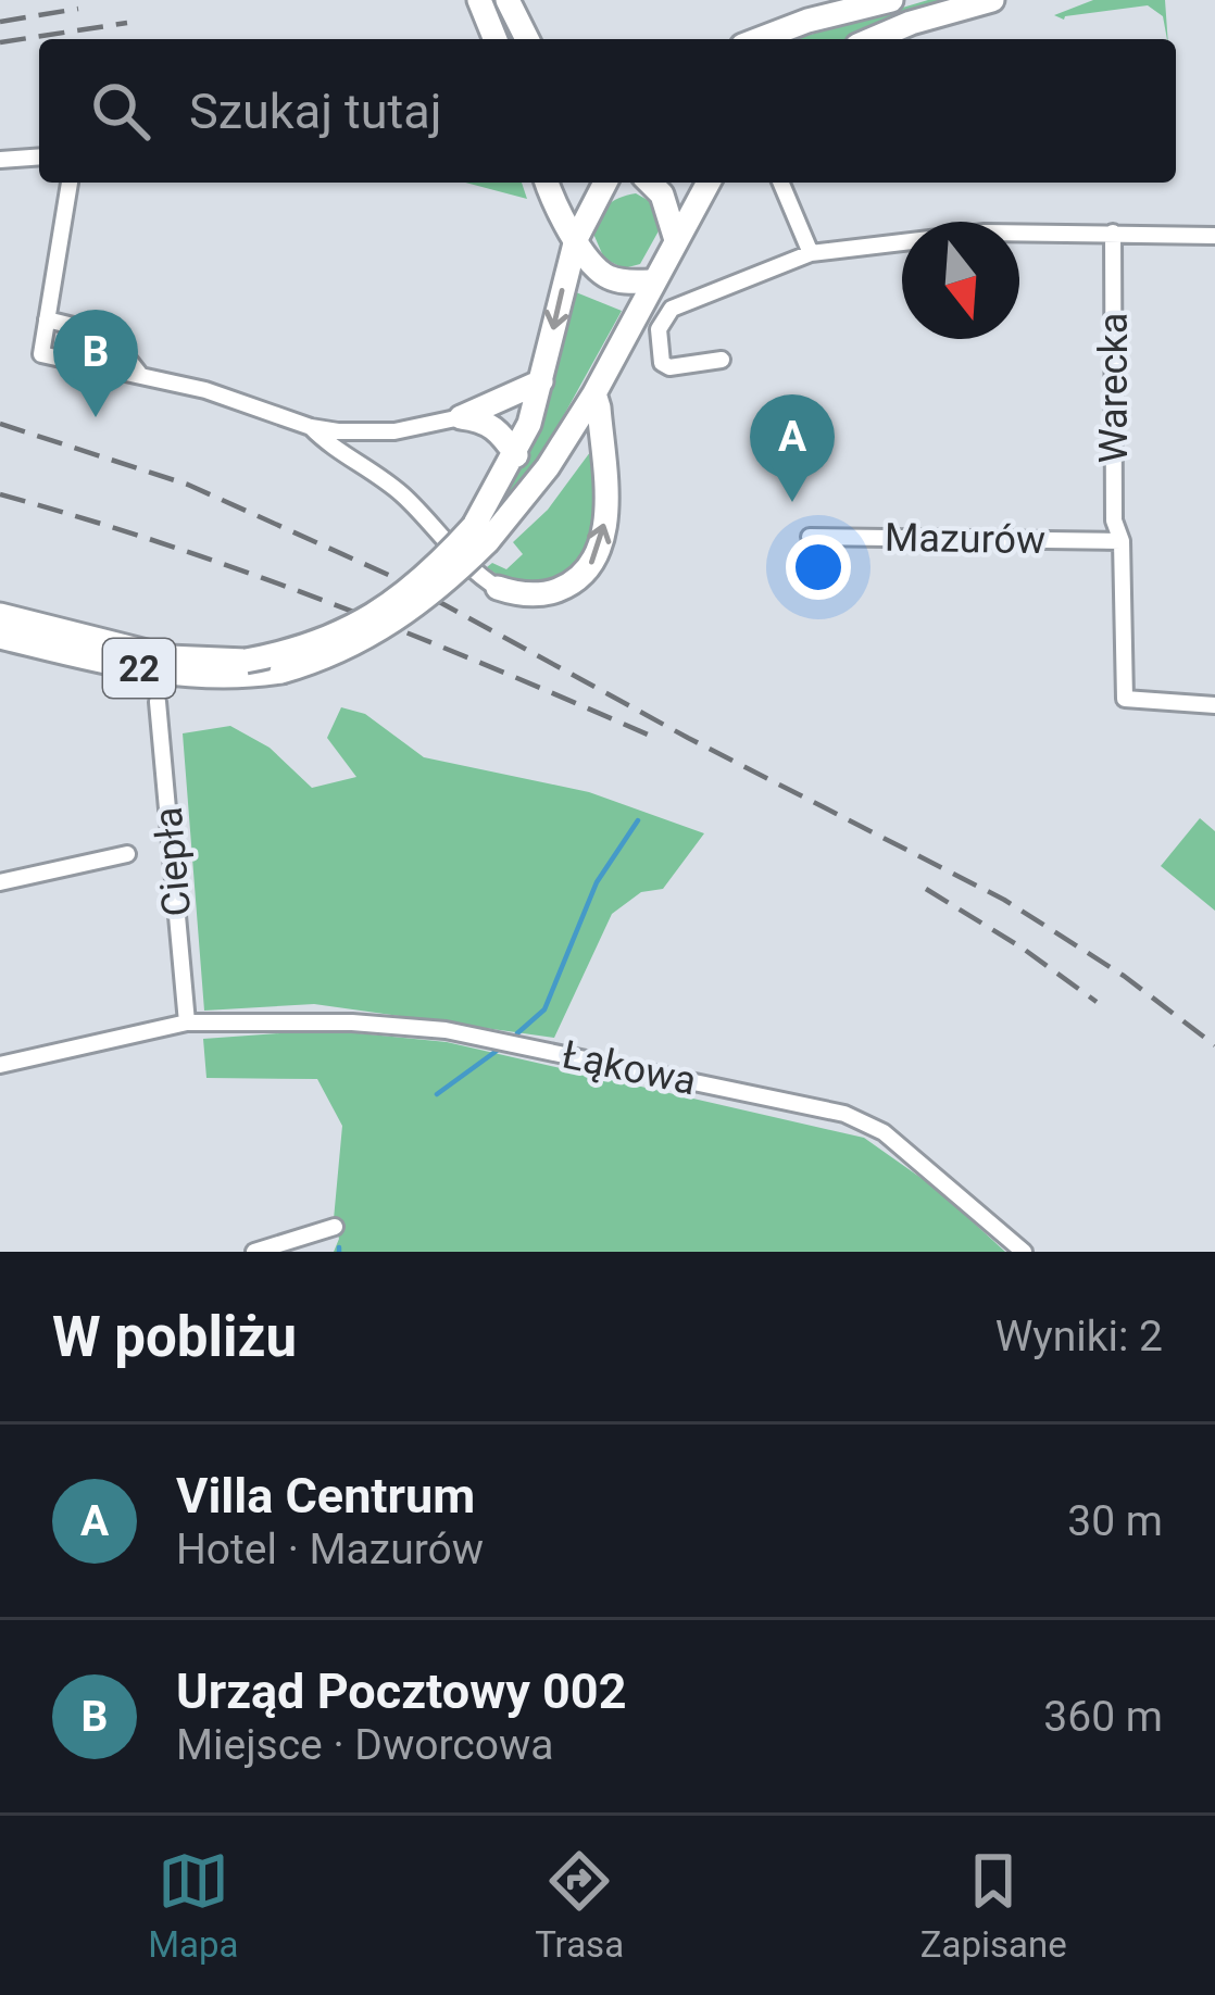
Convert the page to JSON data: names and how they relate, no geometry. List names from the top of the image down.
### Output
{
  "streets": {
    "main road": ["22"],
    "street": [
      "Warecka",
      "Mazurów",
      "Ciepła",
      "Łąkowa"
    ]
  },
  "crossings": [
    ["Warecka", "Mazurów"],
    ["Ciepła", "Łąkowa"]
  ],
  "north": "bottom",
  "page": {
    "search": "Szukaj tutaj",
    "pins": ["B", "A"],
    "heading": ["W pobliżu", "Wyniki: 2"],
    "list": [
      {
        "mark": "A",
        "name": "Villa Centrum",
        "note": "Hotel · Mazurów",
        "value": "30 m"
      },
      {
        "mark": "B",
        "name": "Urząd Pocztowy 002",
        "note": "Miejsce · Dworcowa",
        "value": "360 m"
      }
    ],
    "nav": ["Mapa", "Trasa", "Zapisane"]
  }
}
